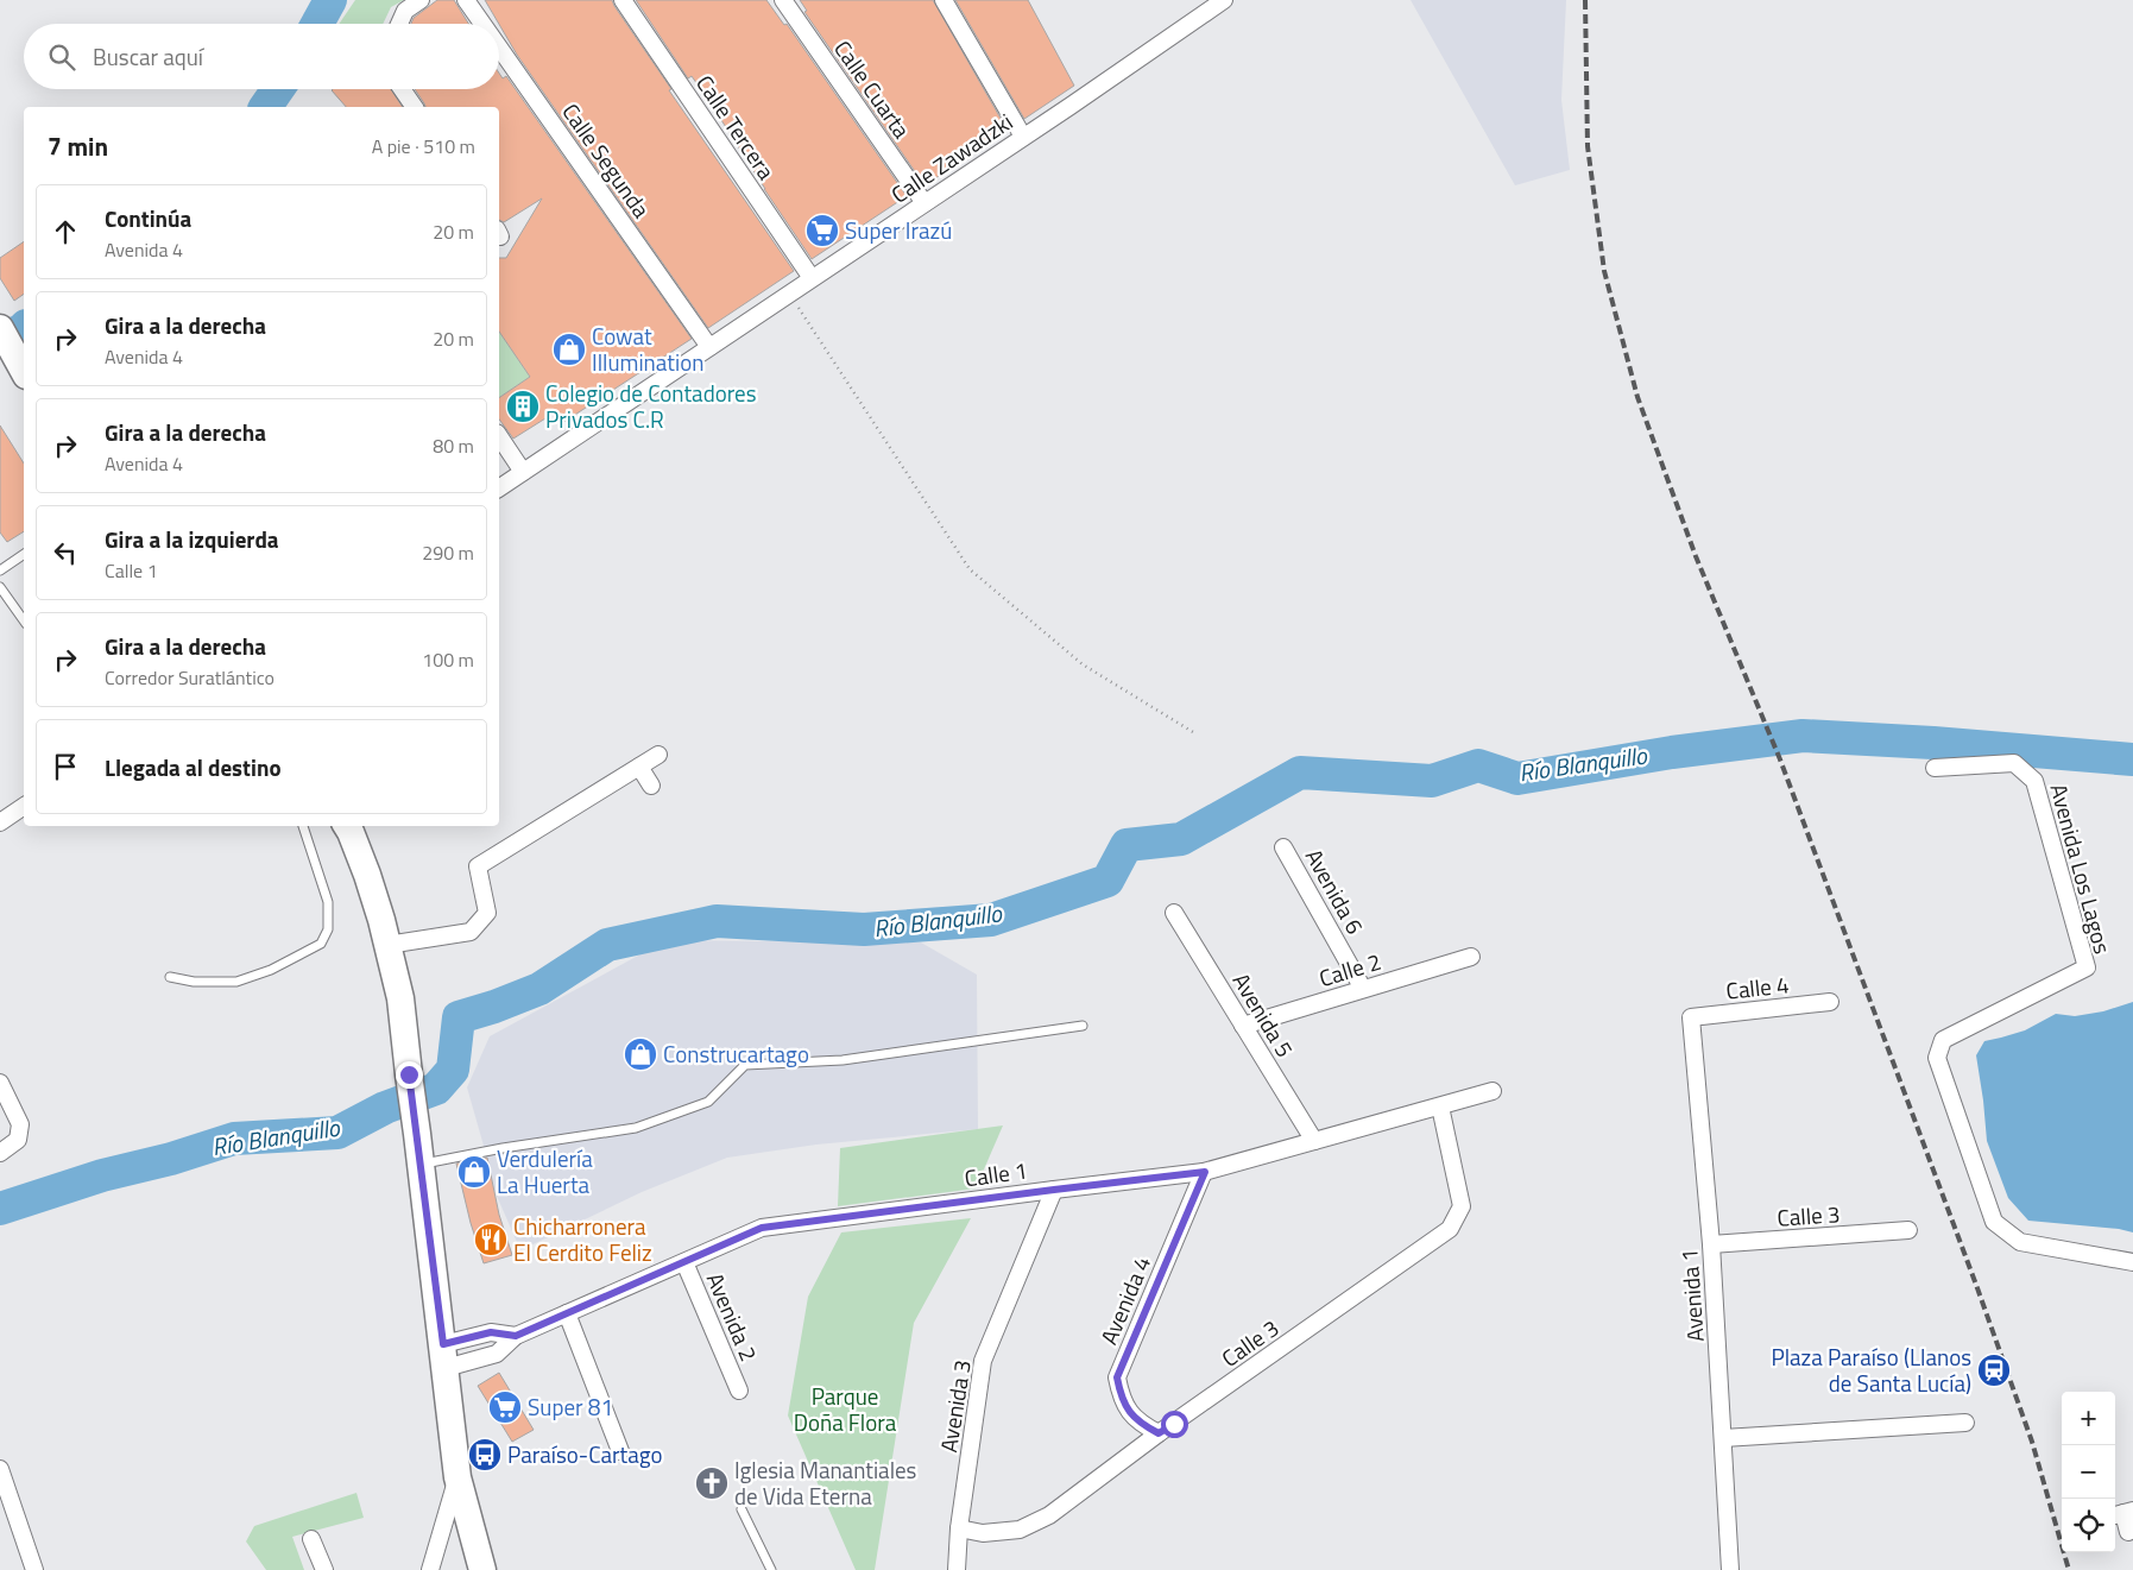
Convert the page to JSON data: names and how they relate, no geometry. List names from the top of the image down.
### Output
{
  "streets": {
    "street": [
      "Calle Cuarta",
      "Calle Tercera",
      "Calle Zawadzki",
      "Calle Segunda",
      "Avenida Los Lagos",
      "Avenida 6",
      "Calle 2",
      "Calle 4",
      "Avenida 5",
      "Calle 1",
      "Calle 3",
      "Avenida 1",
      "Avenida 4",
      "Avenida 2",
      "Avenida 3"
    ]
  },
  "crossings": [
    ["Calle Cuarta", "Calle Zawadzki"],
    ["Calle Tercera", "Calle Zawadzki"],
    ["Calle Zawadzki", "Calle Segunda"],
    ["Avenida 6", "Calle 2"],
    ["Calle 2", "Avenida 5"],
    ["Calle 4", "Avenida 1"],
    ["Avenida 5", "Calle 1"],
    ["Calle 1", "Calle 3"],
    ["Calle 1", "Avenida 4"],
    ["Calle 1", "Avenida 2"],
    ["Calle 1", "Avenida 3"],
    ["Calle 3", "Avenida 1"],
    ["Calle 3", "Avenida 4"],
    ["Calle 3", "Avenida 3"]
  ],
  "water": ["Río Blanquillo"],
  "parks": ["Parque Doña Flora"],
  "places": {
    "supermarket": ["Super Irazú", "Super 81"],
    "shop": ["Cowat Illumination", "Construcartago", "Verdulería La Huerta"],
    "building": ["Colegio de Contadores Privados C.R"],
    "restaurant": ["Chicharronera El Cerdito Feliz"],
    "station": ["Plaza Paraíso (Llanos de Santa Lucía)"],
    "bus stop": ["Paraíso-Cartago"],
    "church": ["Iglesia Manantiales de Vida Eterna"]
  },
  "page": {
    "search": "Buscar aquí",
    "heading": ["7 min", "A pie · 510 m"],
    "list": [
      ["Continúa", "Avenida 4", "20 m"],
      ["Gira a la derecha", "Avenida 4", "20 m"],
      ["Gira a la derecha", "Avenida 4", "80 m"],
      ["Gira a la izquierda", "Calle 1", "290 m"],
      ["Gira a la derecha", "Corredor Suratlántico", "100 m"],
      "Llegada al destino"
    ],
    "map_buttons": ["+", "−"]
  }
}
